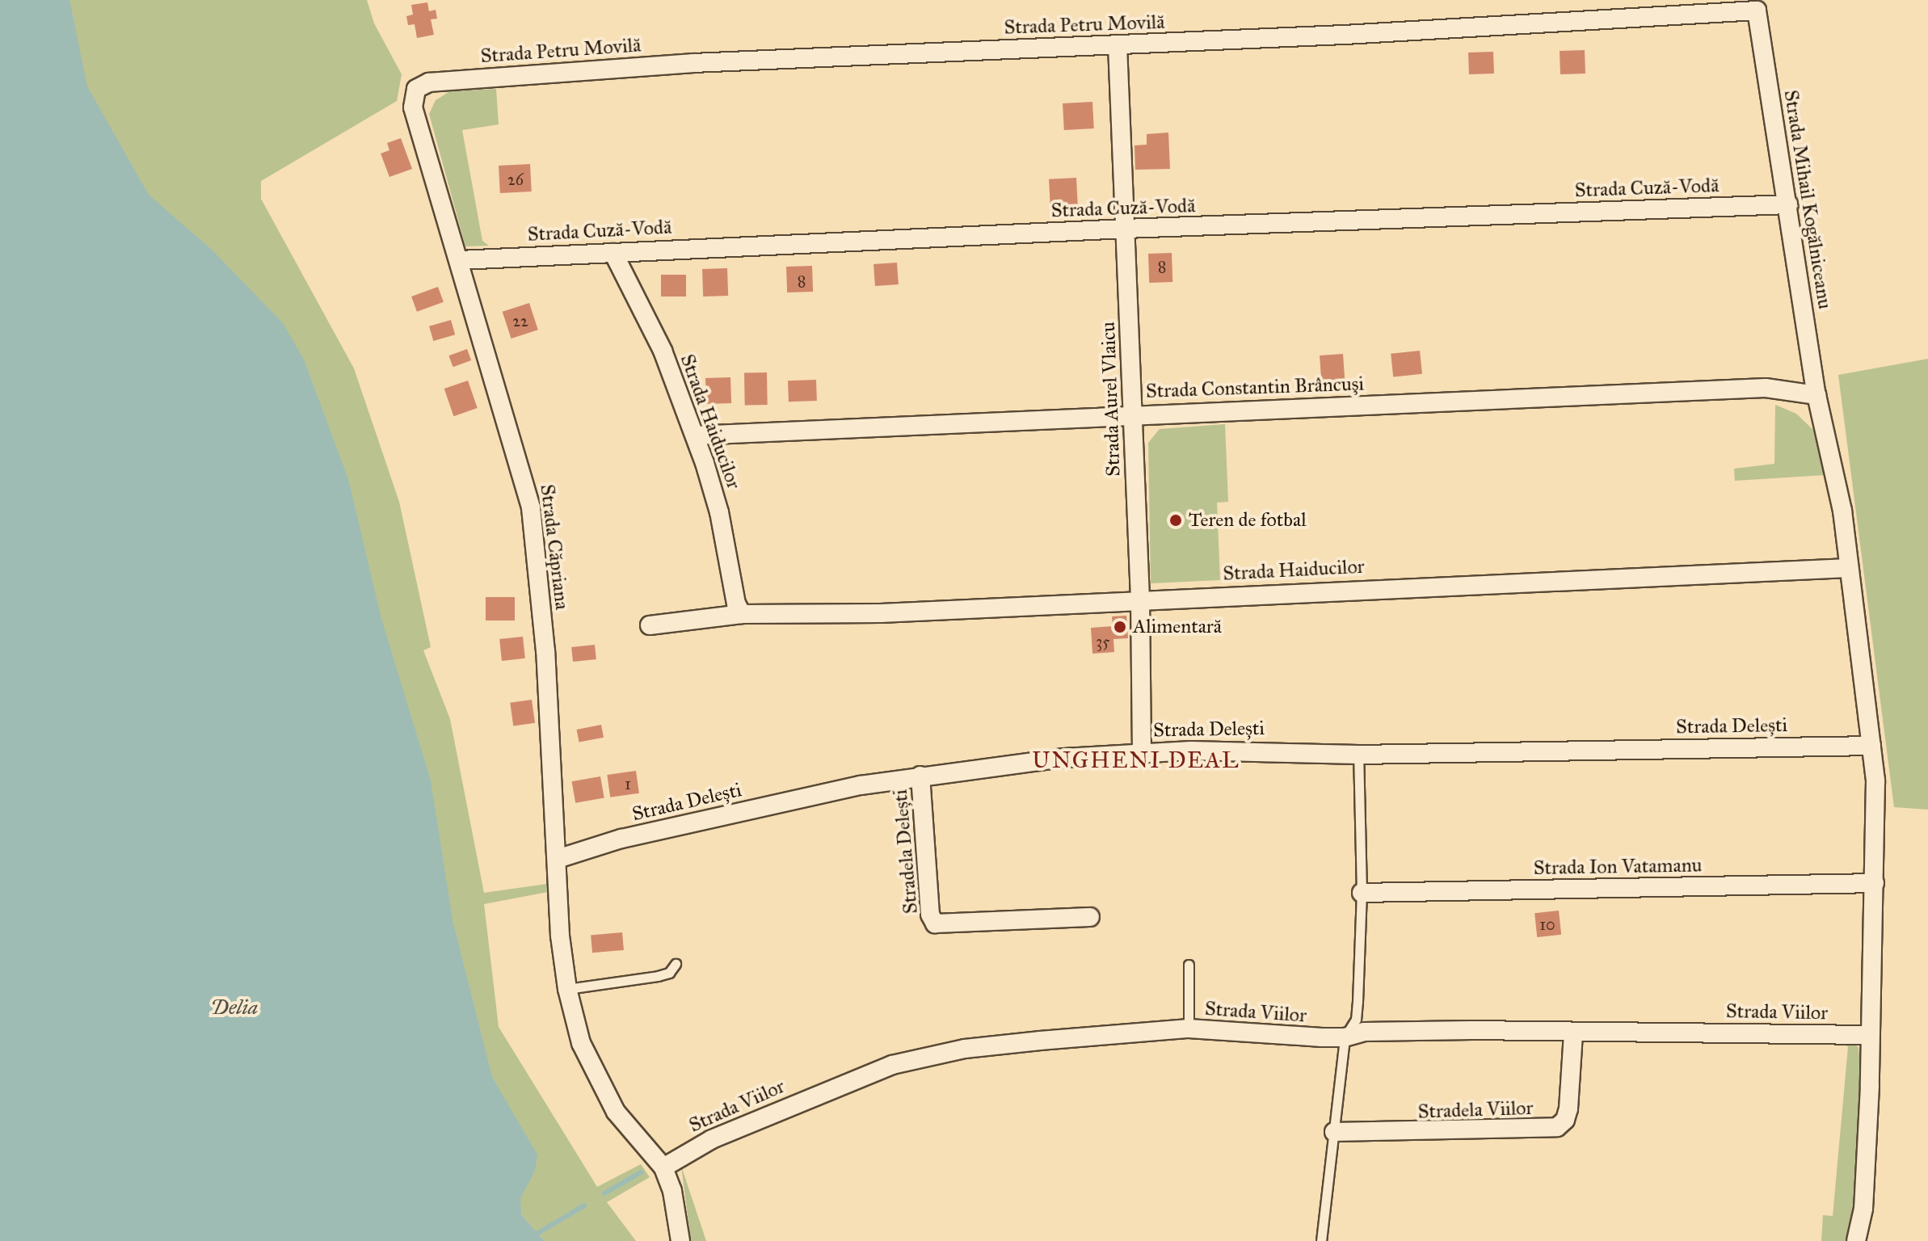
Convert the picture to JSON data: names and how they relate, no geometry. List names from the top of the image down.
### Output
{
  "streets": {
    "street": [
      "Strada Petru Movilă",
      "Strada Cuză-Vodă",
      "Strada Mihail Kogălniceanu",
      "Strada Constantin Brâncuşi",
      "Strada Aurel Vlaicu",
      "Strada Haiducilor",
      "Strada Căpriana",
      "Strada Delești",
      "Stradela Delești",
      "Strada Ion Vatamanu",
      "Strada Viilor",
      "Stradela Viilor"
    ]
  },
  "crossings": [
    ["Strada Petru Movilă", "Strada Mihail Kogălniceanu"],
    ["Strada Petru Movilă", "Strada Aurel Vlaicu"],
    ["Strada Petru Movilă", "Strada Căpriana"],
    ["Strada Cuză-Vodă", "Strada Mihail Kogălniceanu"],
    ["Strada Cuză-Vodă", "Strada Aurel Vlaicu"],
    ["Strada Cuză-Vodă", "Strada Haiducilor"],
    ["Strada Cuză-Vodă", "Strada Căpriana"],
    ["Strada Mihail Kogălniceanu", "Strada Constantin Brâncuşi"],
    ["Strada Mihail Kogălniceanu", "Strada Haiducilor"],
    ["Strada Mihail Kogălniceanu", "Strada Delești"],
    ["Strada Mihail Kogălniceanu", "Strada Ion Vatamanu"],
    ["Strada Mihail Kogălniceanu", "Strada Viilor"],
    ["Strada Constantin Brâncuşi", "Strada Aurel Vlaicu"],
    ["Strada Constantin Brâncuşi", "Strada Haiducilor"],
    ["Strada Aurel Vlaicu", "Strada Haiducilor"],
    ["Strada Aurel Vlaicu", "Strada Delești"],
    ["Strada Căpriana", "Strada Delești"],
    ["Strada Căpriana", "Strada Viilor"],
    ["Strada Delești", "Stradela Delești"],
    ["Strada Viilor", "Stradela Viilor"]
  ],
  "districts": ["UNGHENI DEAL"],
  "water": ["Delia"],
  "places": ["Teren de fotbal", "Alimentară"],
  "house_numbers": [
    "26",
    "8",
    "8",
    "22",
    "35",
    "1",
    "10"
  ]
}
